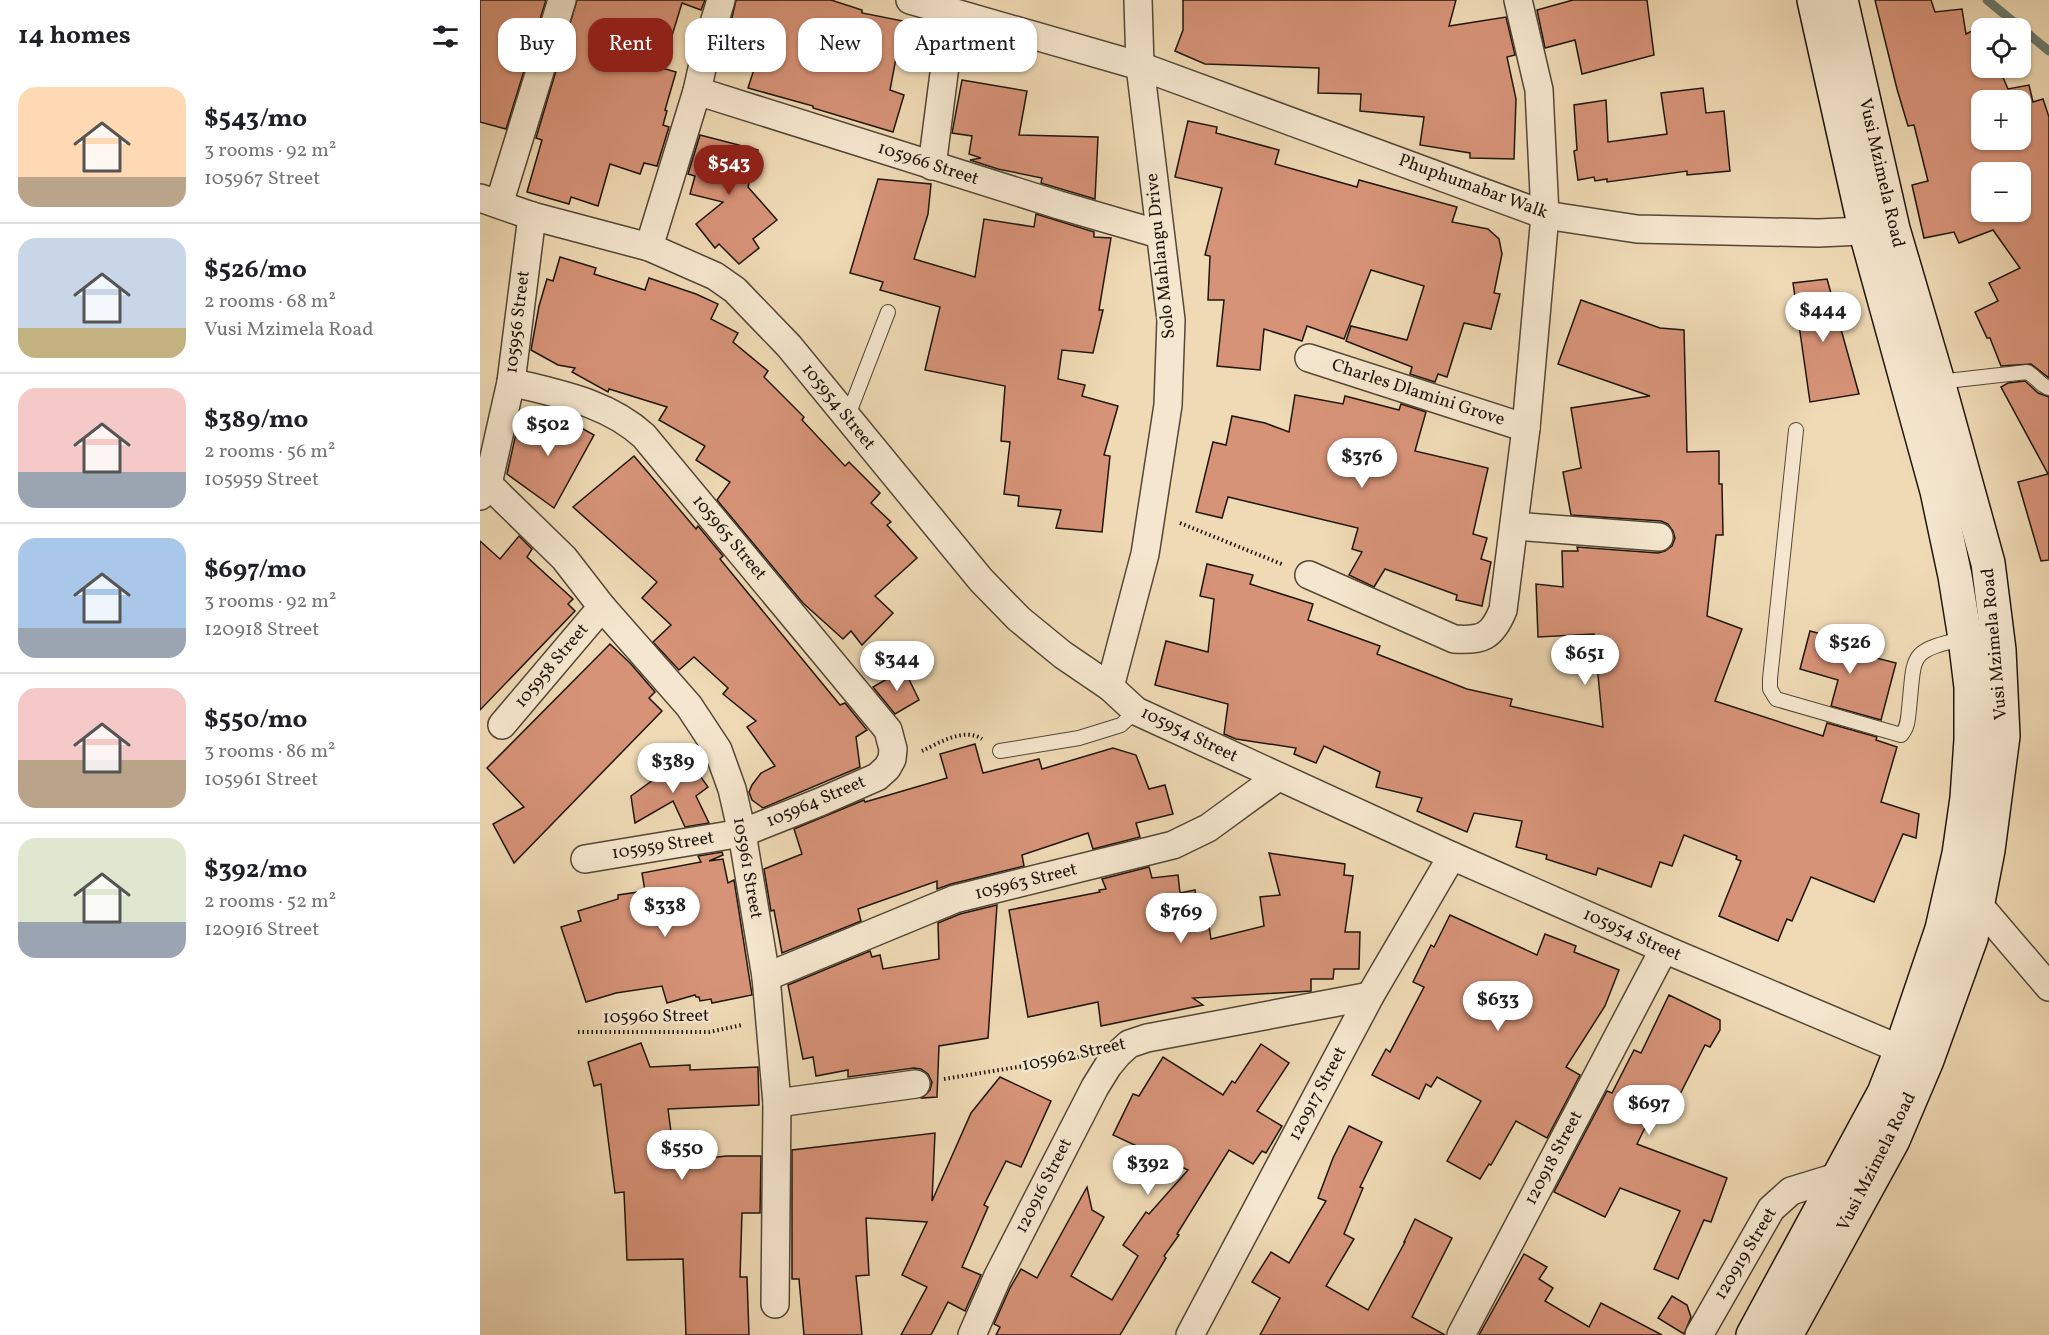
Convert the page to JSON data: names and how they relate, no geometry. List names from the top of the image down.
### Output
{
  "streets": {
    "main road": ["Vusi Mzimela Road"],
    "street": [
      "105966 Street",
      "Phuphumabar Walk",
      "Solo Mahlangu Drive",
      "105956 Street",
      "Charles Dlamini Grove",
      "105954 Street",
      "105965 Street",
      "105958 Street",
      "105964 Street",
      "105959 Street",
      "105961 Street",
      "105963 Street",
      "105962 Street",
      "120917 Street",
      "120918 Street",
      "120916 Street",
      "120919 Street"
    ],
    "path": ["105960 Street"]
  },
  "crossings": [
    ["105966 Street", "Solo Mahlangu Drive"],
    ["Vusi Mzimela Road", "Phuphumabar Walk"],
    ["Vusi Mzimela Road", "105954 Street"],
    ["Vusi Mzimela Road", "120919 Street"],
    ["Phuphumabar Walk", "Solo Mahlangu Drive"],
    ["Phuphumabar Walk", "Charles Dlamini Grove"],
    ["Solo Mahlangu Drive", "105954 Street"],
    ["105956 Street", "105954 Street"],
    ["105956 Street", "105965 Street"],
    ["105956 Street", "105961 Street"],
    ["105954 Street", "105963 Street"],
    ["105954 Street", "120917 Street"],
    ["105954 Street", "120918 Street"],
    ["105965 Street", "105964 Street"],
    ["105958 Street", "105961 Street"],
    ["105964 Street", "105959 Street"],
    ["105964 Street", "105961 Street"],
    ["105959 Street", "105961 Street"],
    ["105961 Street", "105963 Street"],
    ["105961 Street", "105960 Street"],
    ["105962 Street", "120917 Street"],
    ["105962 Street", "120916 Street"]
  ],
  "page": {
    "heading": "14 homes",
    "map_buttons": ["+", "−"],
    "chip": [
      "Buy",
      "Rent",
      "Filters",
      "New",
      "Apartment"
    ],
    "list": [
      {
        "name": "$543/mo",
        "note": "3 rooms · 92 m² · 105967 Street"
      },
      {
        "name": "$526/mo",
        "note": "2 rooms · 68 m² · Vusi Mzimela Road"
      },
      {
        "name": "$389/mo",
        "note": "2 rooms · 56 m² · 105959 Street"
      },
      {
        "name": "$697/mo",
        "note": "3 rooms · 92 m² · 120918 Street"
      },
      {
        "name": "$550/mo",
        "note": "3 rooms · 86 m² · 105961 Street"
      },
      {
        "name": "$392/mo",
        "note": "2 rooms · 52 m² · 120916 Street"
      }
    ],
    "price": [
      "$543",
      "$444",
      "$502",
      "$376",
      "$526",
      "$651",
      "$344",
      "$389",
      "$338",
      "$769",
      "$633",
      "$697",
      "$550",
      "$392"
    ]
  }
}
